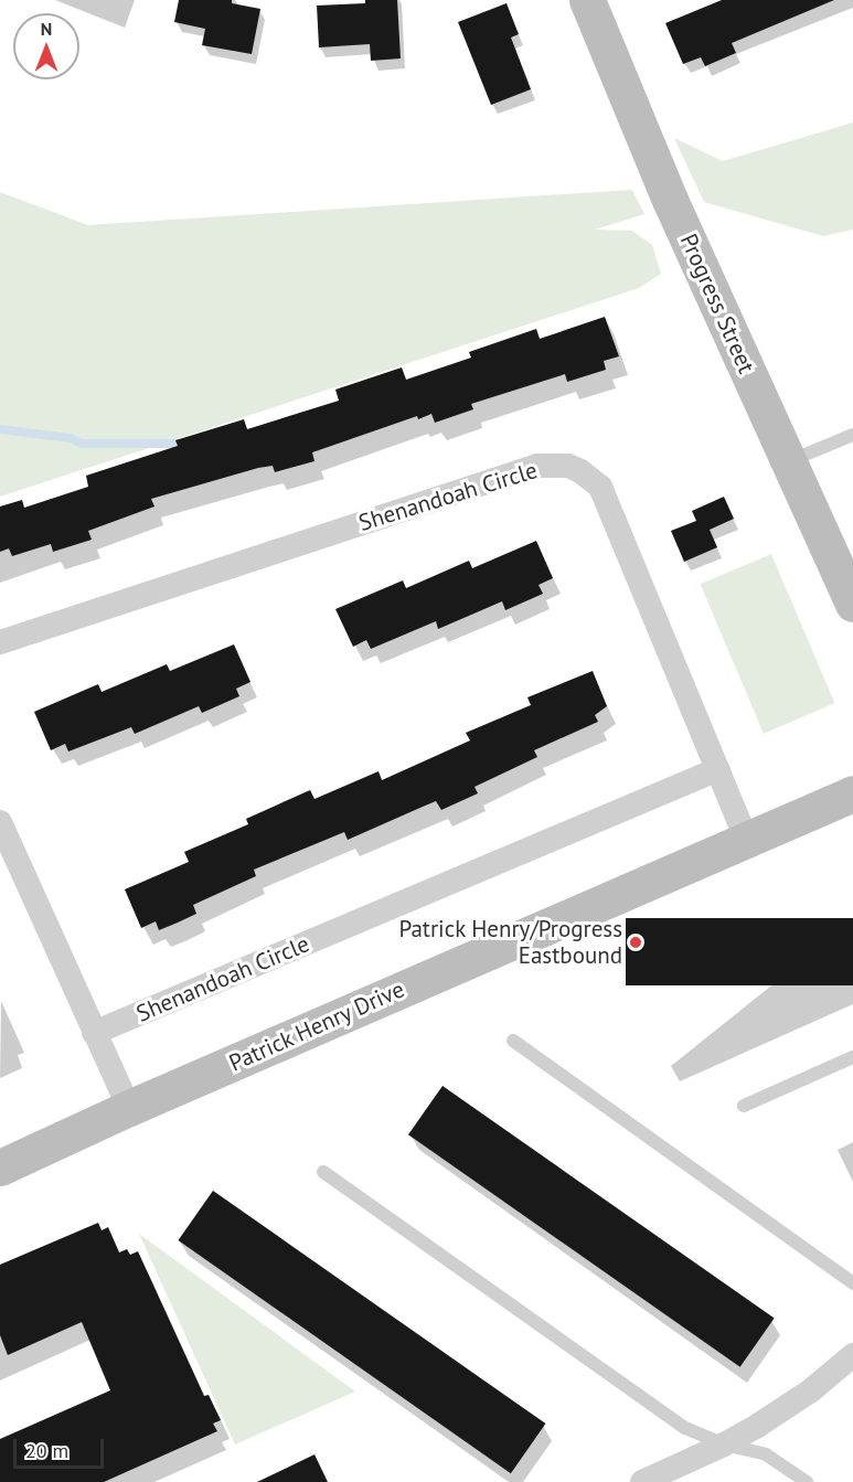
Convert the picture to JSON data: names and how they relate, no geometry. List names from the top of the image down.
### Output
{
  "streets": {
    "main road": ["Progress Street", "Patrick Henry Drive"],
    "street": ["Shenandoah Circle"]
  },
  "crossings": [
    ["Shenandoah Circle", "Patrick Henry Drive"]
  ],
  "places": ["Patrick Henry/Progress Eastbound"],
  "scale_bar": "20 m",
  "north": "top"
}
